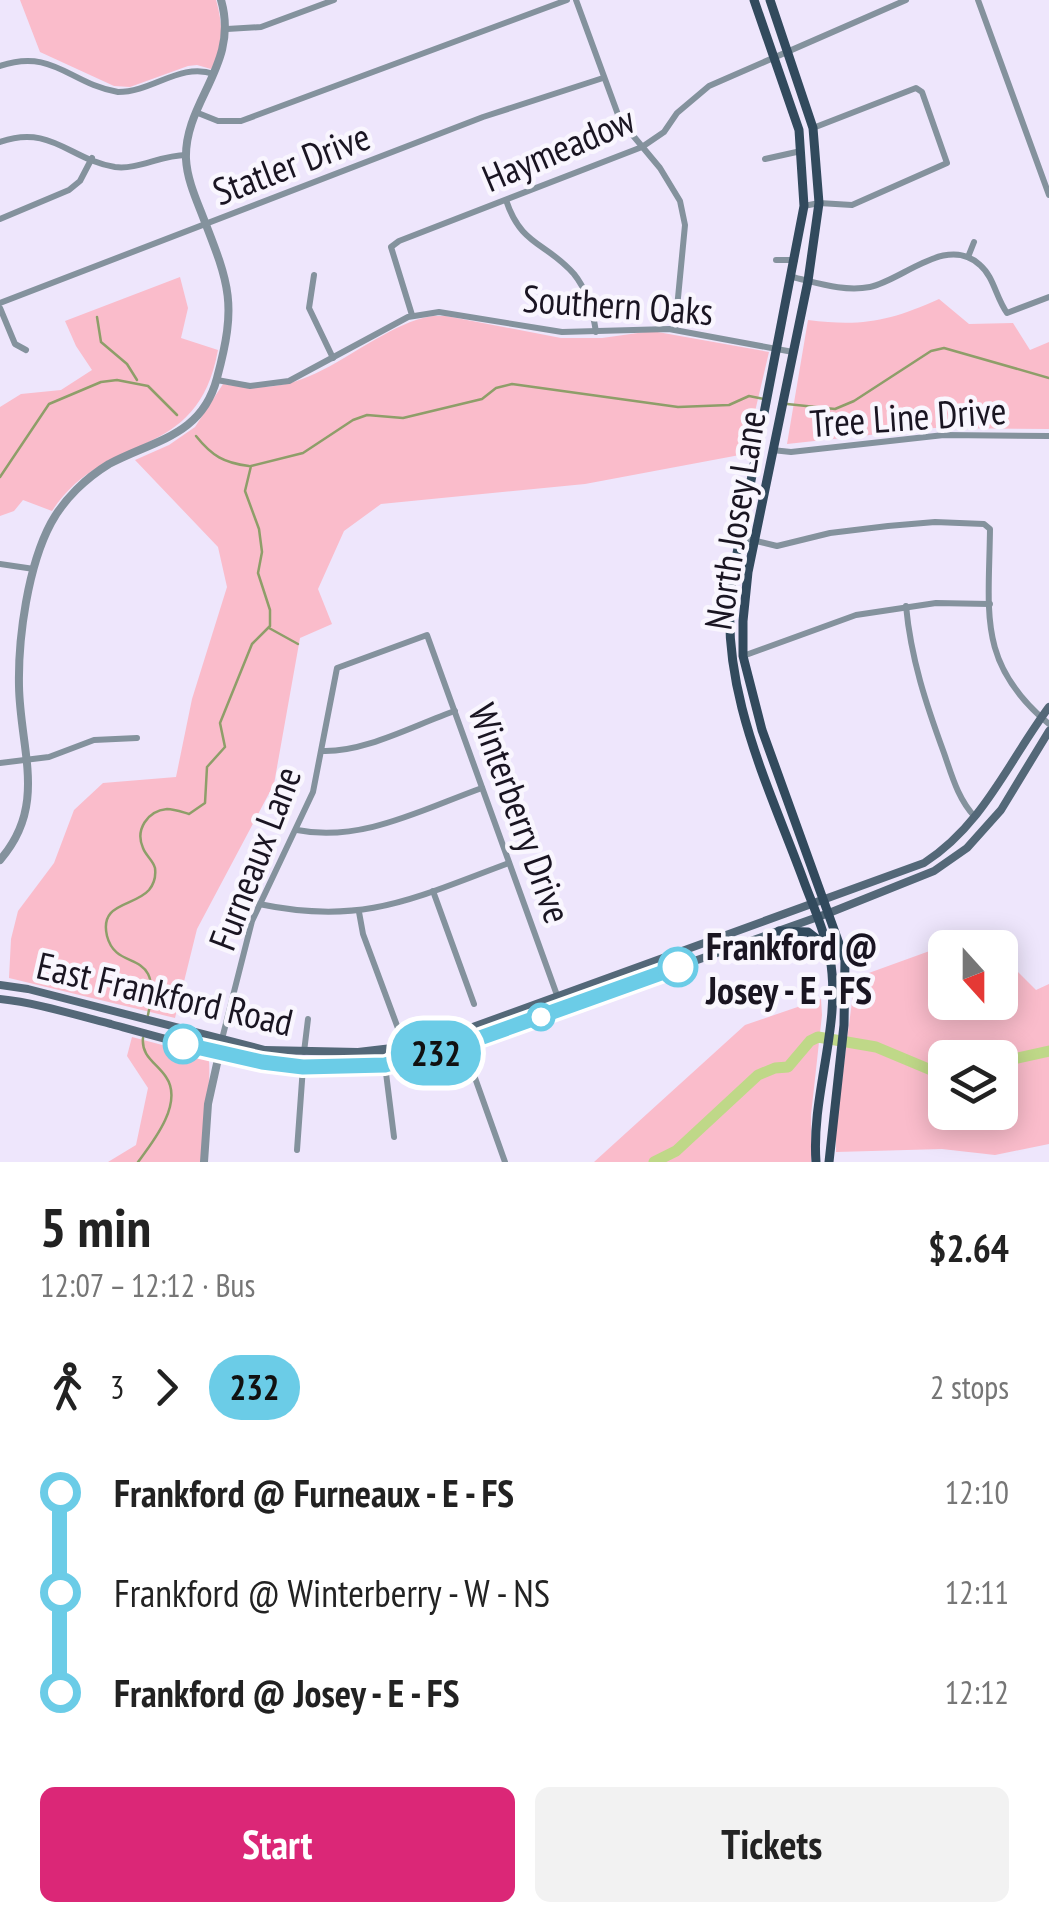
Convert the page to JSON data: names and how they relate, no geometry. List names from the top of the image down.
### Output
{
  "streets": {
    "main road": ["North Josey Lane", "East Frankford Road"],
    "street": [
      "Haymeadow",
      "Statler Drive",
      "Southern Oaks",
      "Tree Line Drive",
      "Winterberry Drive",
      "Furneaux Lane"
    ]
  },
  "crossings": [
    ["Haymeadow", "Southern Oaks"],
    ["Haymeadow", "North Josey Lane"],
    ["Southern Oaks", "North Josey Lane"],
    ["Tree Line Drive", "North Josey Lane"],
    ["North Josey Lane", "East Frankford Road"],
    ["Winterberry Drive", "Furneaux Lane"],
    ["Winterberry Drive", "East Frankford Road"],
    ["Furneaux Lane", "East Frankford Road"]
  ],
  "places": ["Frankford @ Josey - E - FS"],
  "lines": ["bus line 232"],
  "north": "bottom",
  "page": {
    "on_map": "232",
    "heading": ["5 min", "12:07 – 12:12 · Bus", "$2.64"],
    "legs": ["3", "232", "2 stops"],
    "list": [
      {
        "name": "Frankford @ Furneaux - E - FS",
        "value": "12:10"
      },
      {
        "name": "Frankford @ Winterberry - W - NS",
        "value": "12:11"
      },
      {
        "name": "Frankford @ Josey - E - FS",
        "value": "12:12"
      }
    ],
    "buttons": ["Start", "Tickets"]
  }
}
